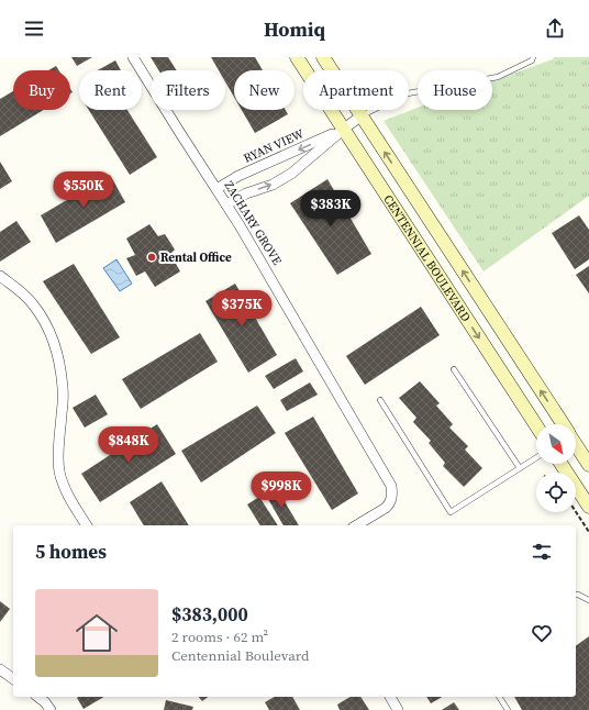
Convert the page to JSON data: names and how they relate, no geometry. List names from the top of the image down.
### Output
{
  "streets": {
    "main road": ["CENTENNIAL BOULEVARD"],
    "street": ["RYAN VIEW", "ZACHARY GROVE"]
  },
  "crossings": [
    ["RYAN VIEW", "ZACHARY GROVE"],
    ["RYAN VIEW", "CENTENNIAL BOULEVARD"]
  ],
  "places": ["Rental Office"],
  "north": "bottom right",
  "page": {
    "header": "Homiq",
    "chip": [
      "Buy",
      "Rent",
      "Filters",
      "New",
      "Apartment",
      "House"
    ],
    "price": [
      "$550K",
      "$383K",
      "$375K",
      "$848K",
      "$998K"
    ],
    "heading": "5 homes",
    "list": [
      {
        "name": "$383,000",
        "note": "2 rooms · 62 m² · Centennial Boulevard"
      }
    ]
  }
}
